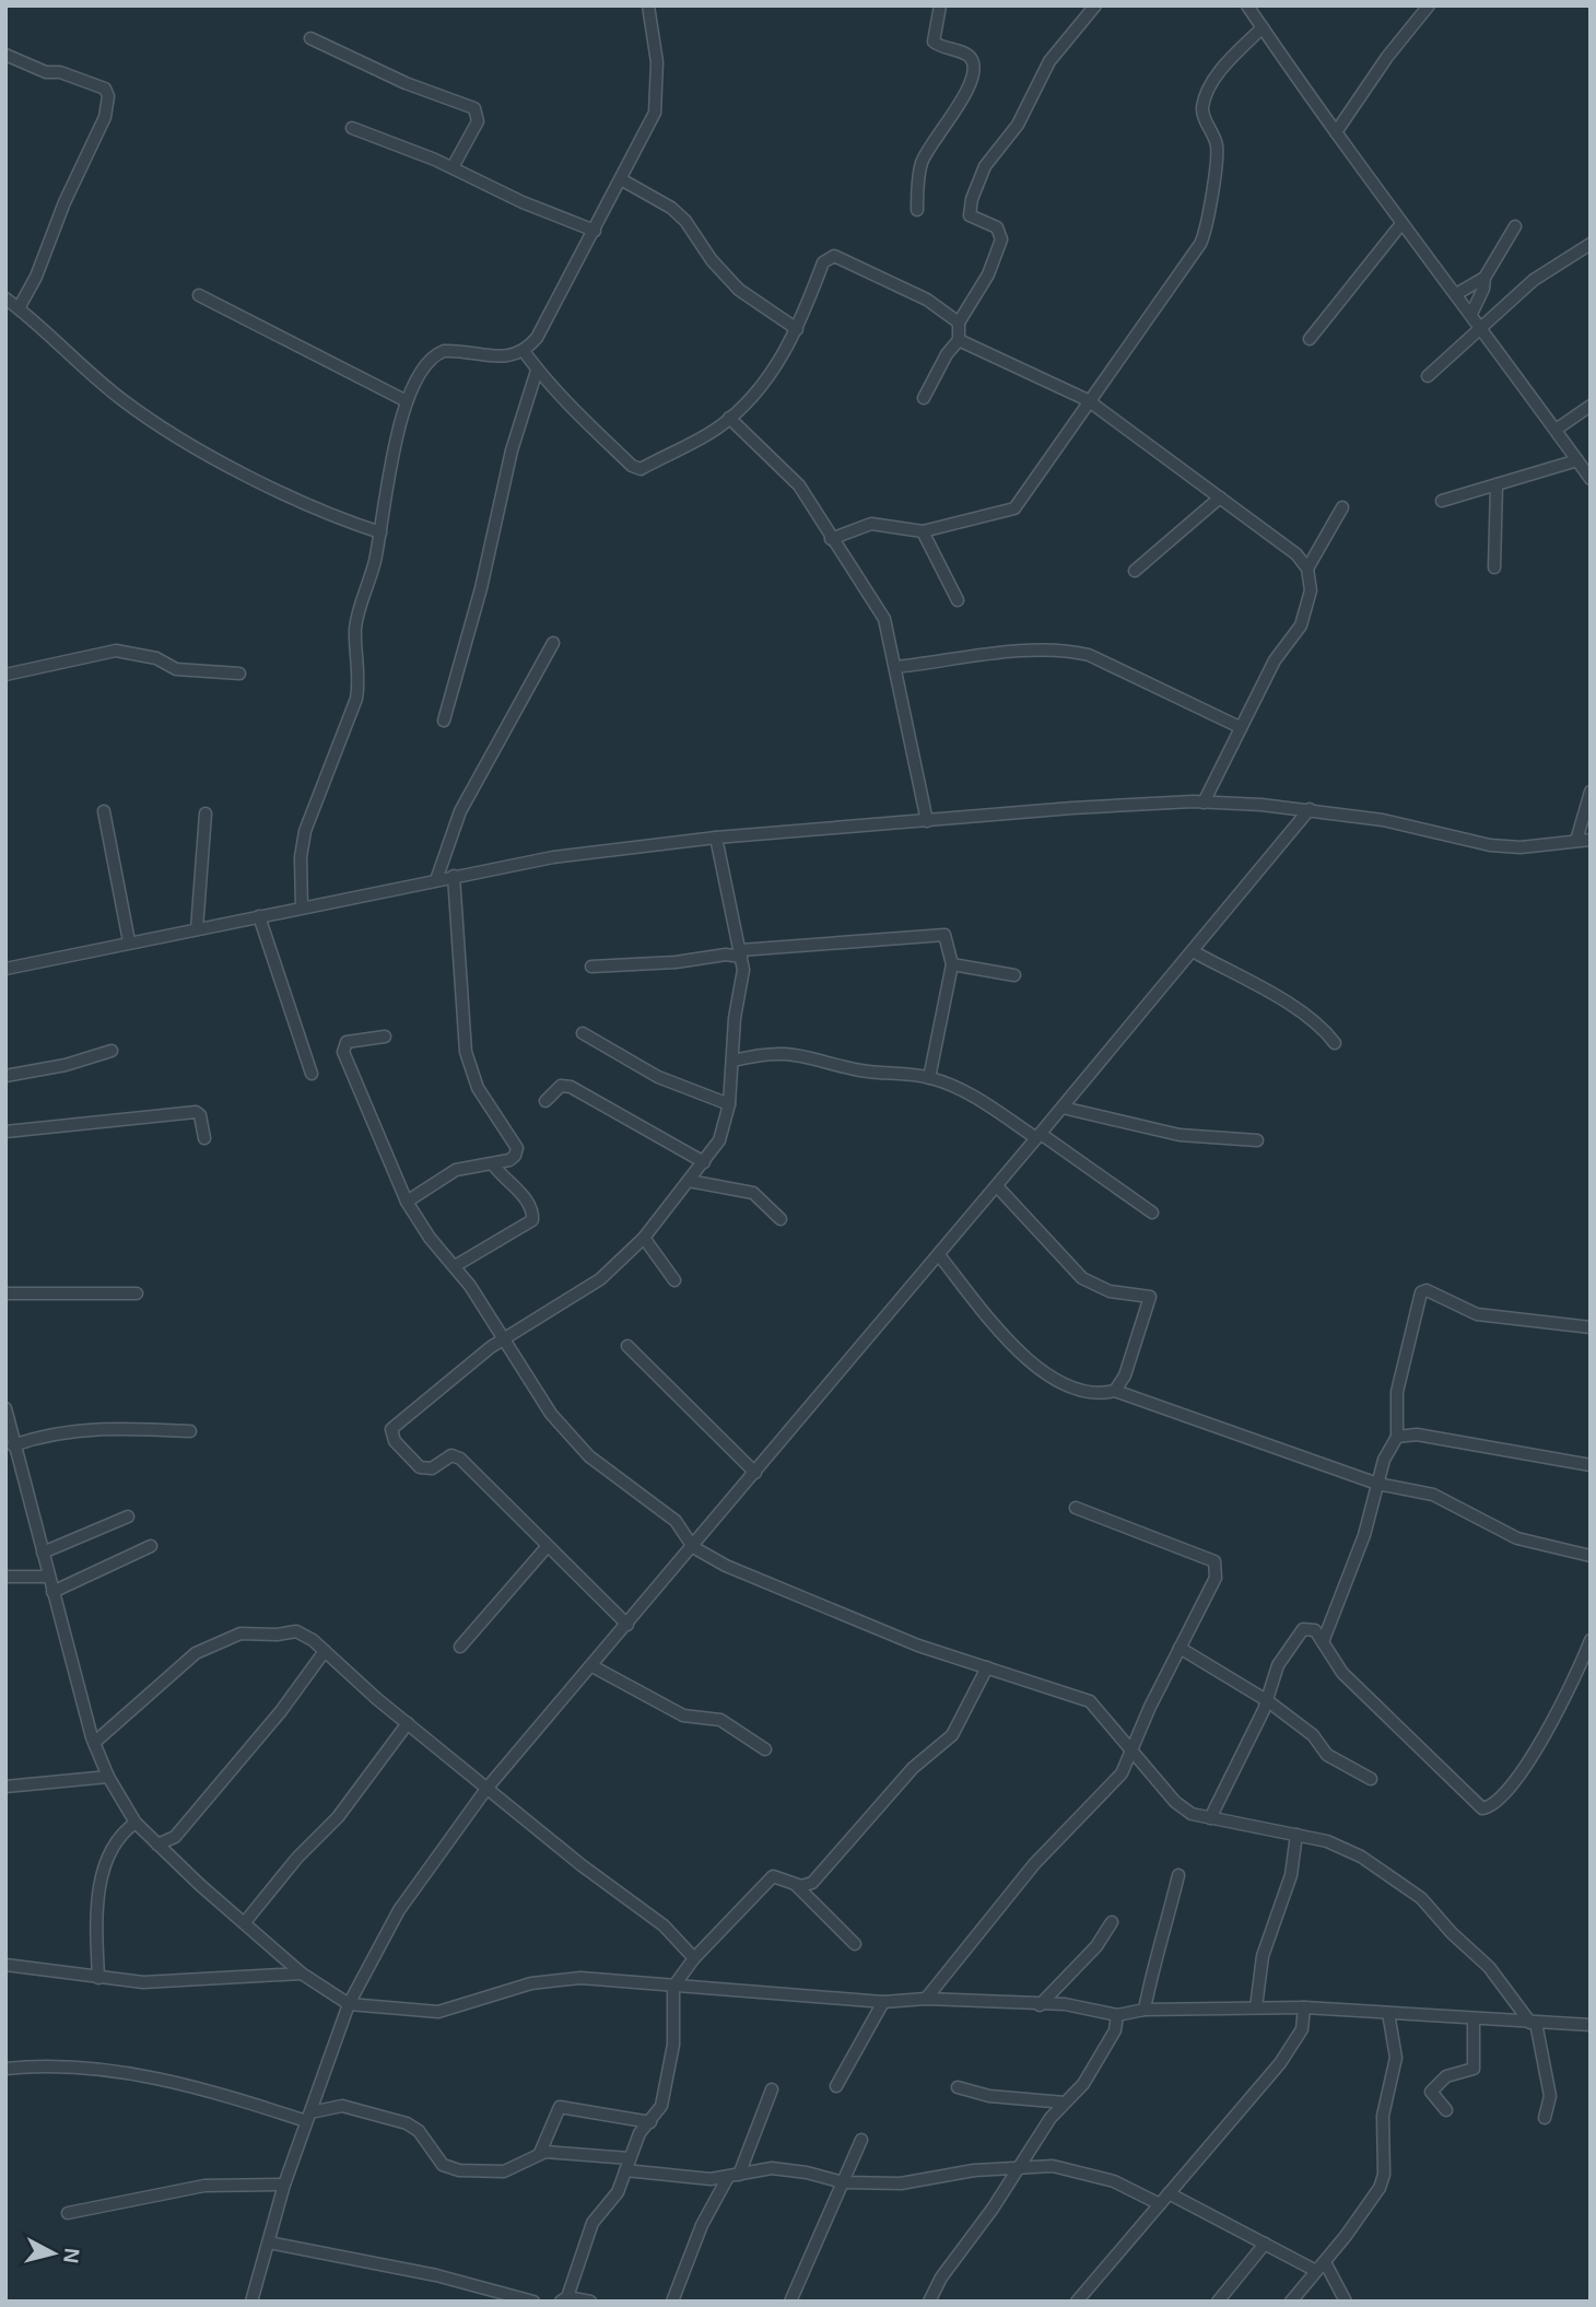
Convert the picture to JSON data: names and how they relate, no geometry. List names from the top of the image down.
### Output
{
  "north": "right"
}
